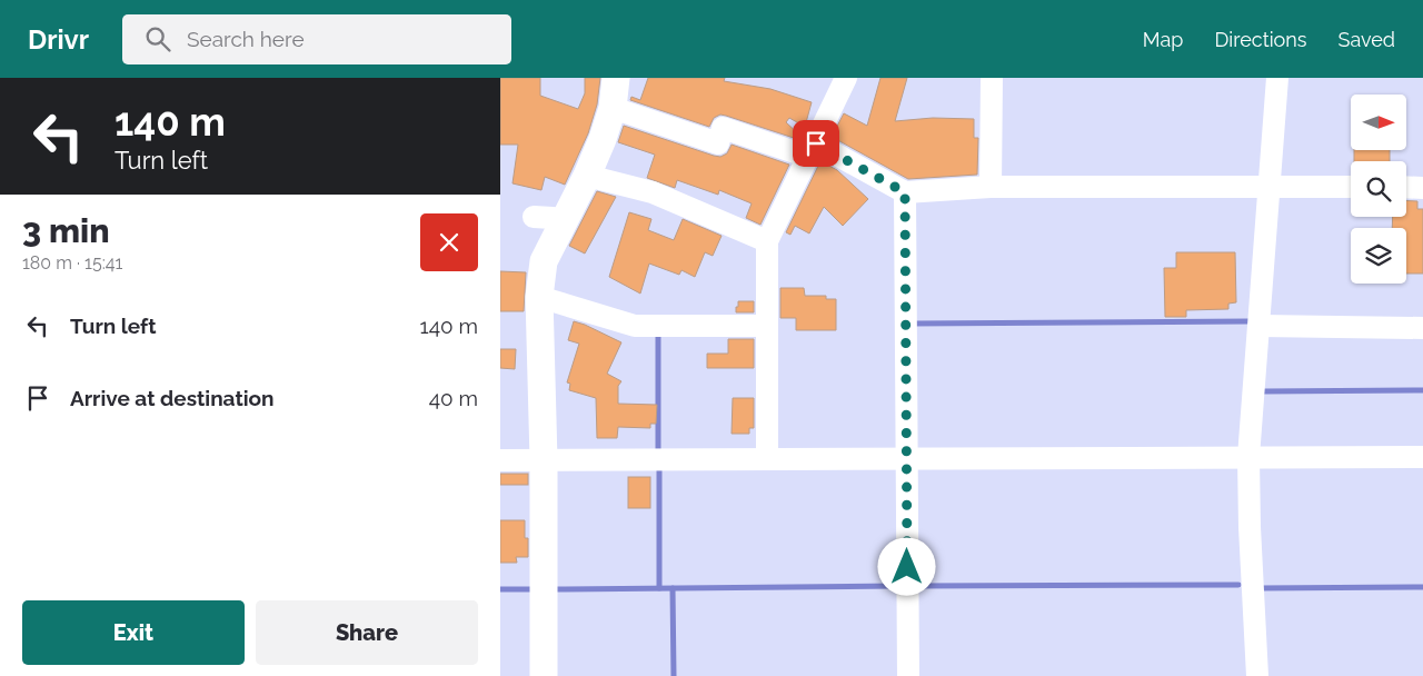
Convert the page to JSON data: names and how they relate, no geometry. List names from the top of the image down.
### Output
{
  "north": "right",
  "page": {
    "header": "Drivr",
    "search": "Search here",
    "nav": ["Map", "Directions", "Saved"],
    "turn": ["140 m", "Turn left"],
    "heading": ["3 min", "180 m · 15:41"],
    "list": [
      {
        "name": "Turn left",
        "value": "140 m"
      },
      {
        "name": "Arrive at destination",
        "value": "40 m"
      }
    ],
    "buttons": ["Exit", "Share"]
  }
}
